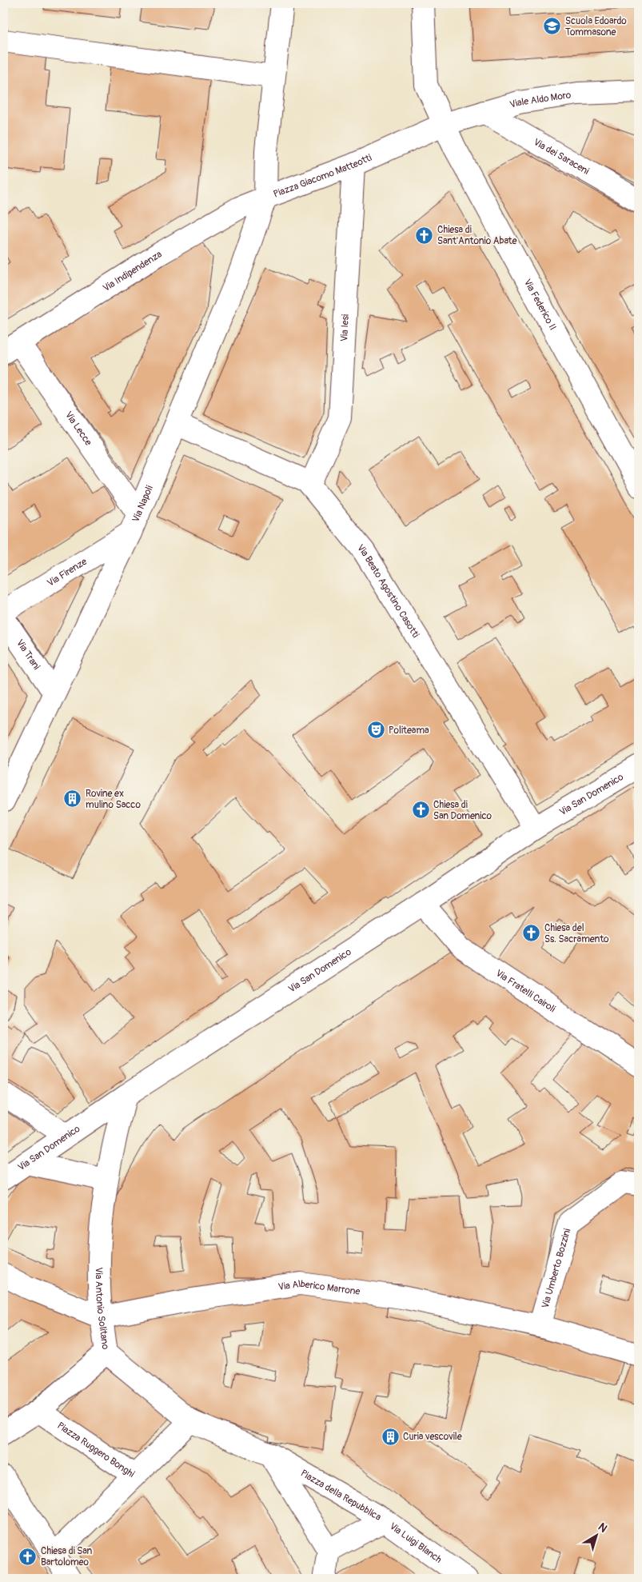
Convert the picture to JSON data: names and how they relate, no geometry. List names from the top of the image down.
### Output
{
  "streets": {
    "street": [
      "Viale Aldo Moro",
      "Via dei Saraceni",
      "Piazza Giacomo Matteotti",
      "Via Indipendenza",
      "Via Federico II",
      "Via Iesi",
      "Via Lecce",
      "Via Napoli",
      "Via Firenze",
      "Via Beato Agostino Casotti",
      "Via Trani",
      "Via San Domenico",
      "Via Fratelli Cairoli",
      "Via Umberto Bozzini",
      "Via Alberico Marrone",
      "Via Antonio Solitano",
      "Piazza Ruggero Bonghi",
      "Piazza della Repubblica",
      "Via Luigi Blanch"
    ]
  },
  "crossings": [
    ["Viale Aldo Moro", "Via dei Saraceni"],
    ["Viale Aldo Moro", "Piazza Giacomo Matteotti"],
    ["Viale Aldo Moro", "Via Federico II"],
    ["Piazza Giacomo Matteotti", "Via Indipendenza"],
    ["Piazza Giacomo Matteotti", "Via Federico II"],
    ["Piazza Giacomo Matteotti", "Via Iesi"],
    ["Piazza Giacomo Matteotti", "Via Napoli"],
    ["Via Indipendenza", "Via Lecce"],
    ["Via Indipendenza", "Via Napoli"],
    ["Via Iesi", "Via Beato Agostino Casotti"],
    ["Via Lecce", "Via Napoli"],
    ["Via Lecce", "Via Firenze"],
    ["Via Napoli", "Via Firenze"],
    ["Via Napoli", "Via Beato Agostino Casotti"],
    ["Via Napoli", "Via Trani"],
    ["Via Beato Agostino Casotti", "Via San Domenico"],
    ["Via San Domenico", "Via Fratelli Cairoli"],
    ["Via San Domenico", "Via Antonio Solitano"],
    ["Via Umberto Bozzini", "Via Alberico Marrone"],
    ["Via Alberico Marrone", "Via Antonio Solitano"],
    ["Via Antonio Solitano", "Piazza della Repubblica"],
    ["Piazza della Repubblica", "Via Luigi Blanch"]
  ],
  "places": {
    "school or university": ["Scuola Edoardo Tommasone"],
    "church": [
      "Chiesa di Sant'Antonio Abate",
      "Chiesa di San Domenico",
      "Chiesa del Ss. Sacramento",
      "Chiesa di San Bartolomeo"
    ],
    "theatre": ["Politeama"],
    "building": ["Rovine ex mulino Sacco", "Curia vescovile"]
  },
  "north": "top right"
}
